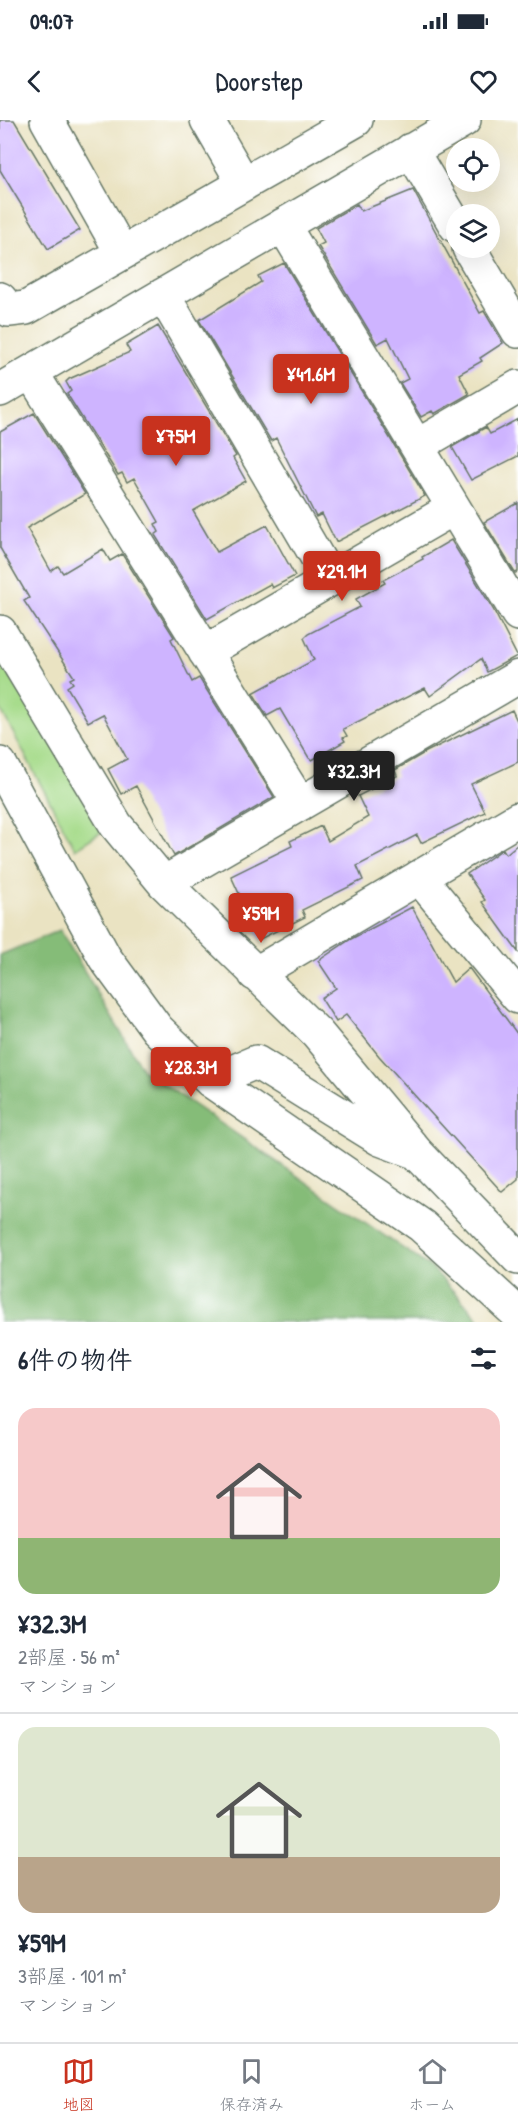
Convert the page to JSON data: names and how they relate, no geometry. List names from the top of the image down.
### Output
{
  "page": {
    "status": "09:07",
    "header": "Doorstep",
    "price": [
      "¥41.6M",
      "¥75M",
      "¥29.1M",
      "¥32.3M",
      "¥59M",
      "¥28.3M"
    ],
    "heading": "6件の物件",
    "list": [
      {
        "name": "¥32.3M",
        "note": "2部屋 · 56 m² · マンション"
      },
      {
        "name": "¥59M",
        "note": "3部屋 · 101 m² · マンション"
      }
    ],
    "tabs": ["地図", "保存済み", "ホーム"]
  }
}
